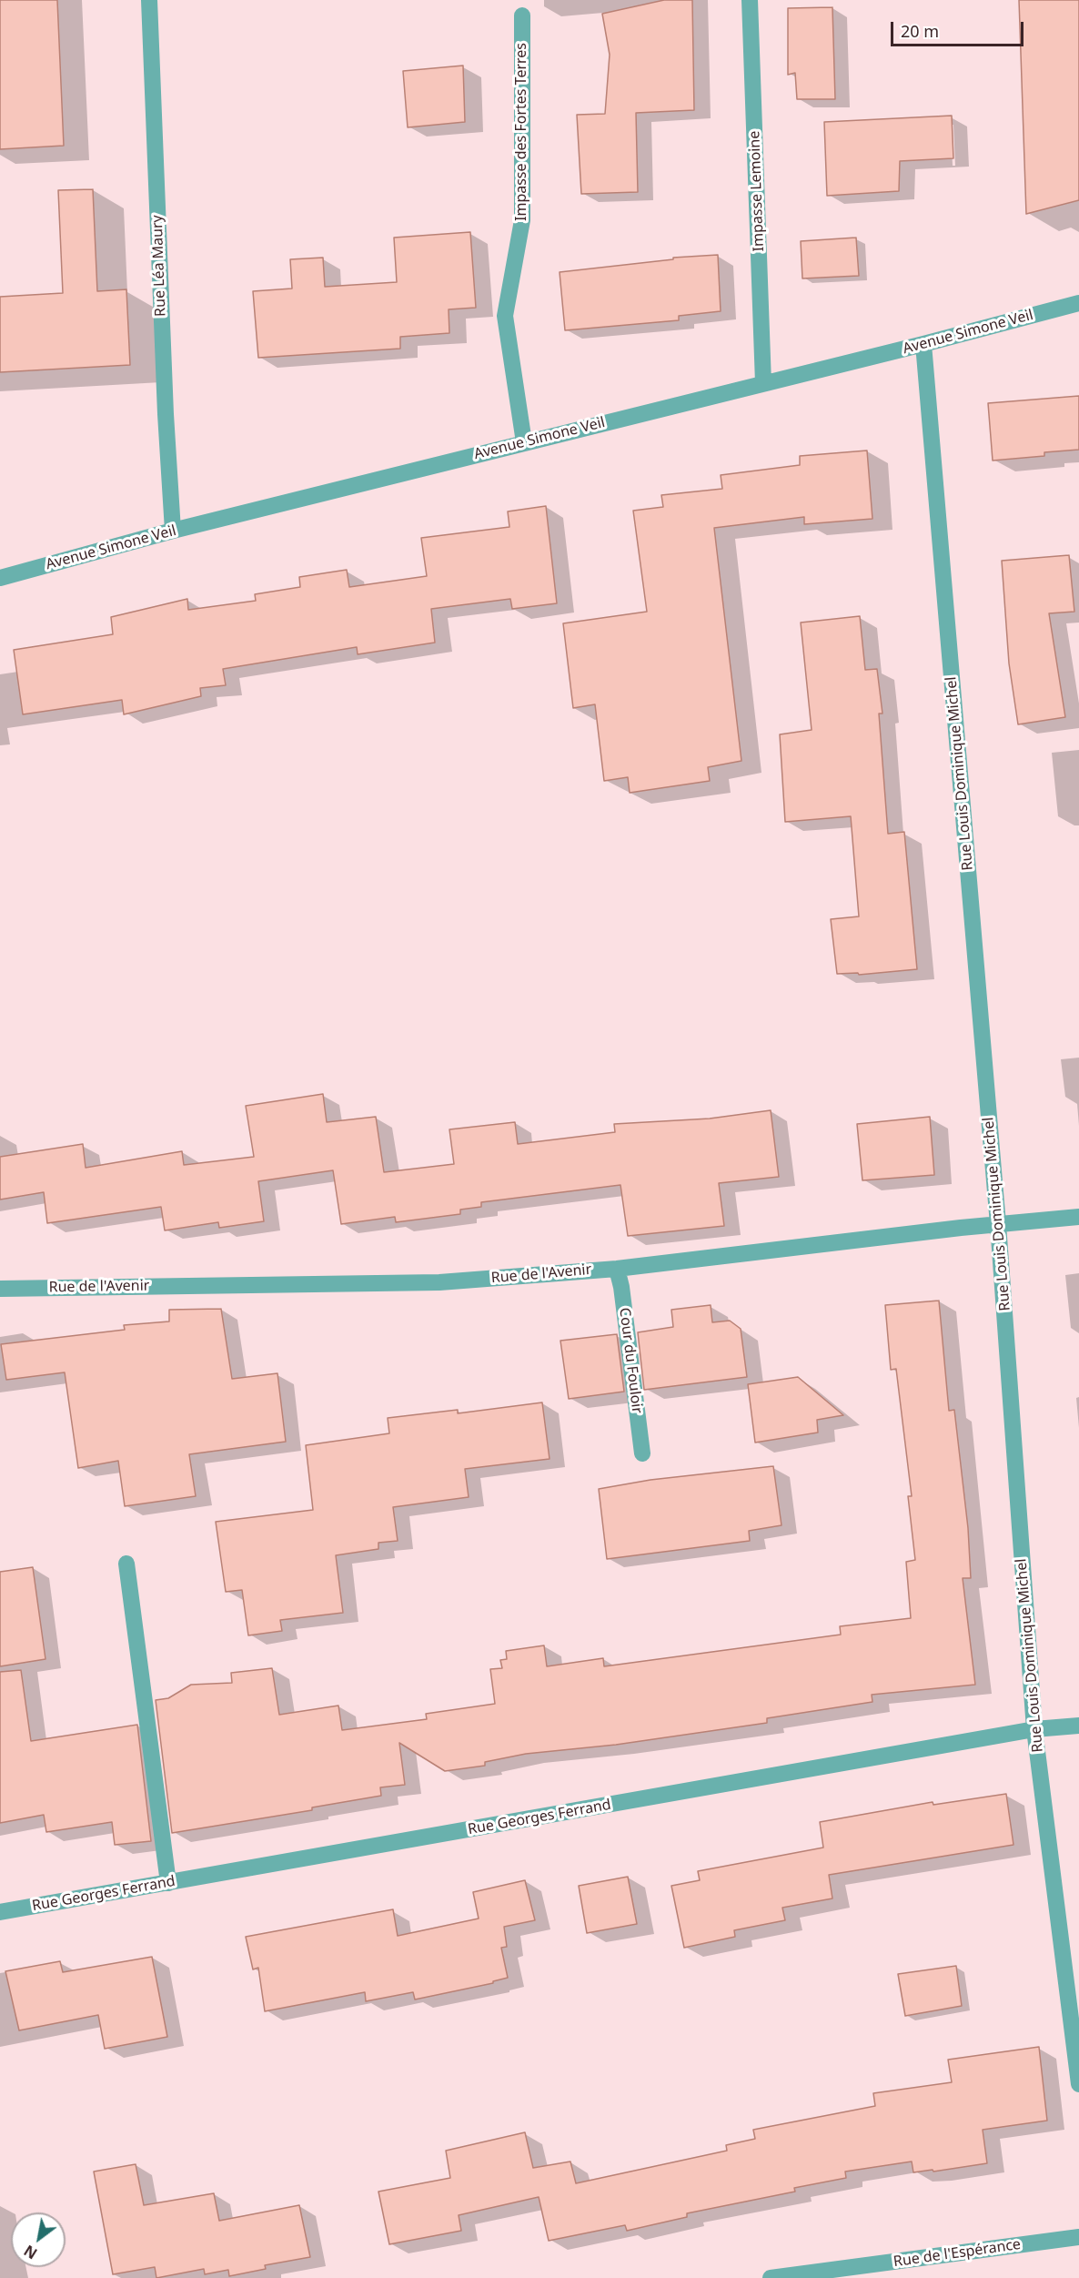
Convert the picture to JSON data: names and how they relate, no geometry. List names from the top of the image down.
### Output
{
  "streets": {
    "street": [
      "Impasse des Fortes Terres",
      "Impasse Lemoine",
      "Rue Léa Maury",
      "Avenue Simone Veil",
      "Rue Louis Dominique Michel",
      "Rue de l'Avenir",
      "Cour du Fouloir",
      "Rue Georges Ferrand",
      "Rue de l'Espérance"
    ]
  },
  "crossings": [
    ["Impasse des Fortes Terres", "Avenue Simone Veil"],
    ["Impasse Lemoine", "Avenue Simone Veil"],
    ["Rue Léa Maury", "Avenue Simone Veil"],
    ["Avenue Simone Veil", "Rue Louis Dominique Michel"],
    ["Rue Louis Dominique Michel", "Rue de l'Avenir"],
    ["Rue Louis Dominique Michel", "Rue Georges Ferrand"],
    ["Rue de l'Avenir", "Cour du Fouloir"]
  ],
  "scale_bar": "20 m",
  "north": "bottom left"
}
